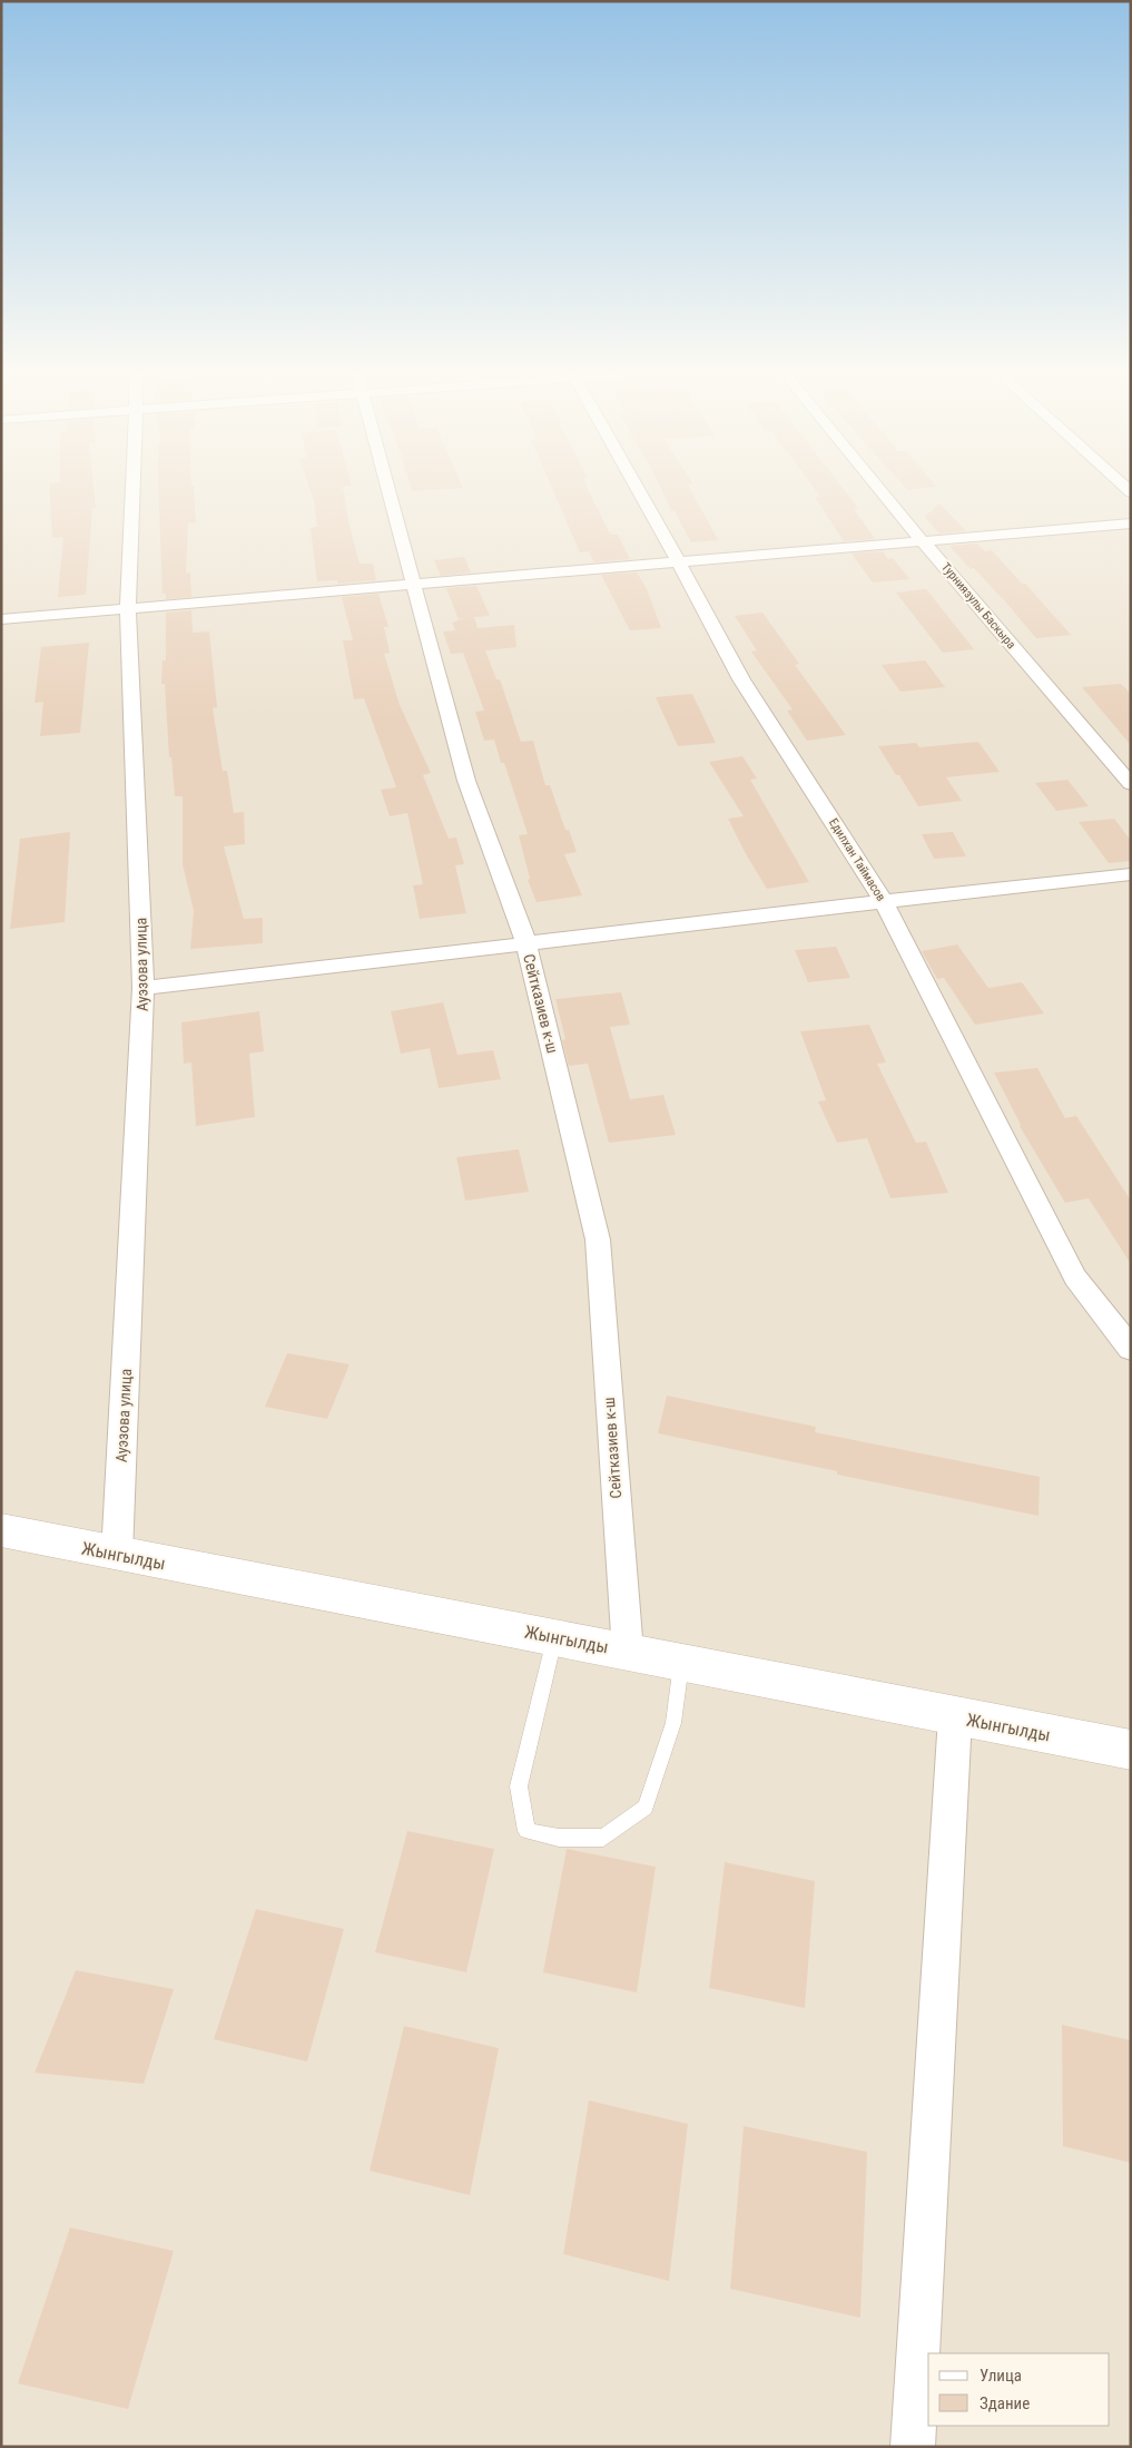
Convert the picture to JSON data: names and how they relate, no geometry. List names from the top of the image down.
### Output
{
  "streets": {
    "street": [
      "Турниязулы Баскыра",
      "Едилхан Таймасов",
      "Ауэзова улица",
      "Сейтказиев к-ш",
      "Жынгылды"
    ]
  },
  "crossings": [
    ["Ауэзова улица", "Жынгылды"],
    ["Сейтказиев к-ш", "Жынгылды"]
  ],
  "legend": ["Улица", "Здание"]
}
